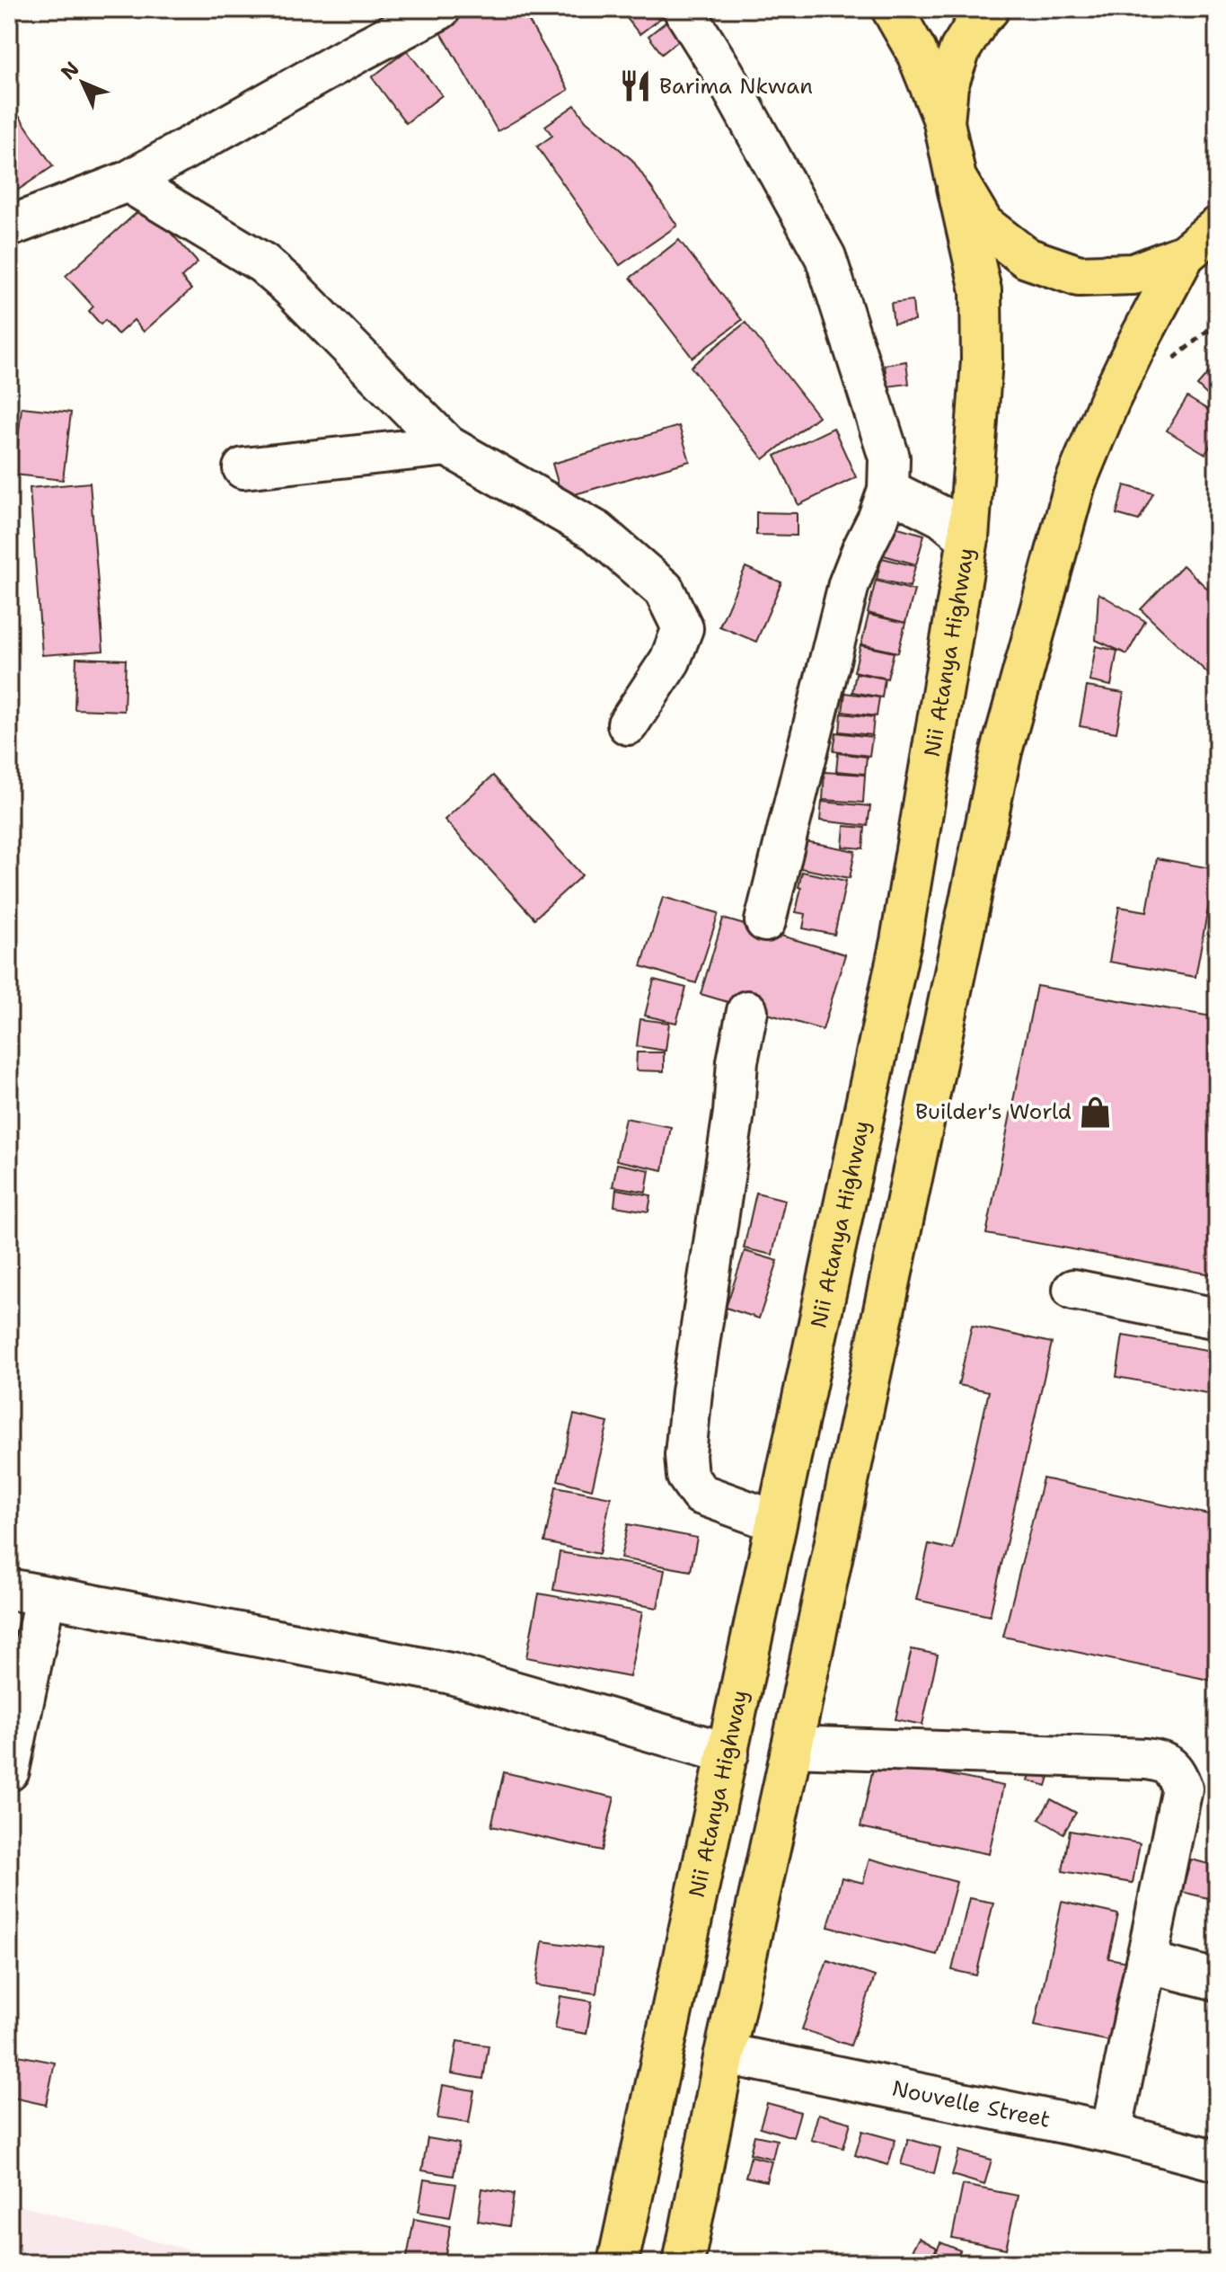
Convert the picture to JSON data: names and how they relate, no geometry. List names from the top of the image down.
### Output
{
  "streets": {
    "main road": ["Nii Atanya Highway"],
    "street": ["Nouvelle Street"]
  },
  "places": {
    "restaurant": ["Barima Nkwan"],
    "shop": ["Builder's World"]
  },
  "north": "top left"
}
